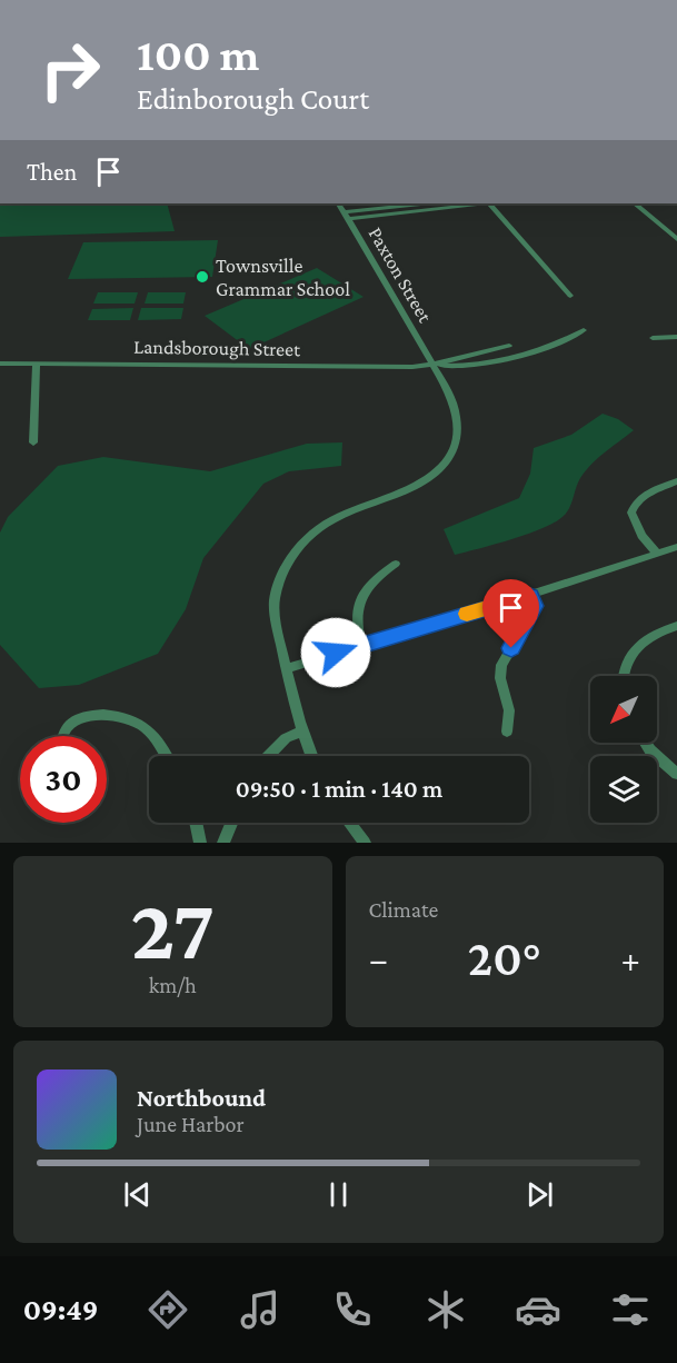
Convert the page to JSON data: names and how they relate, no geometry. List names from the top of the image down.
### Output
{
  "streets": {
    "street": ["Paxton Street", "Landsborough Street"]
  },
  "crossings": [
    ["Paxton Street", "Landsborough Street"]
  ],
  "places": ["Townsville Grammar School"],
  "north": "bottom left",
  "page": {
    "turn": ["100 m", "Edinborough Court"],
    "then": "Then",
    "limit": "30",
    "trip": "09:50 · 1 min · 140 m",
    "tile": [
      ["27", "km/h"],
      "Climate"
    ],
    "heat": ["−", "20°", "+"],
    "song": ["Northbound", "June Harbor"],
    "tabs": "09:49"
  }
}
